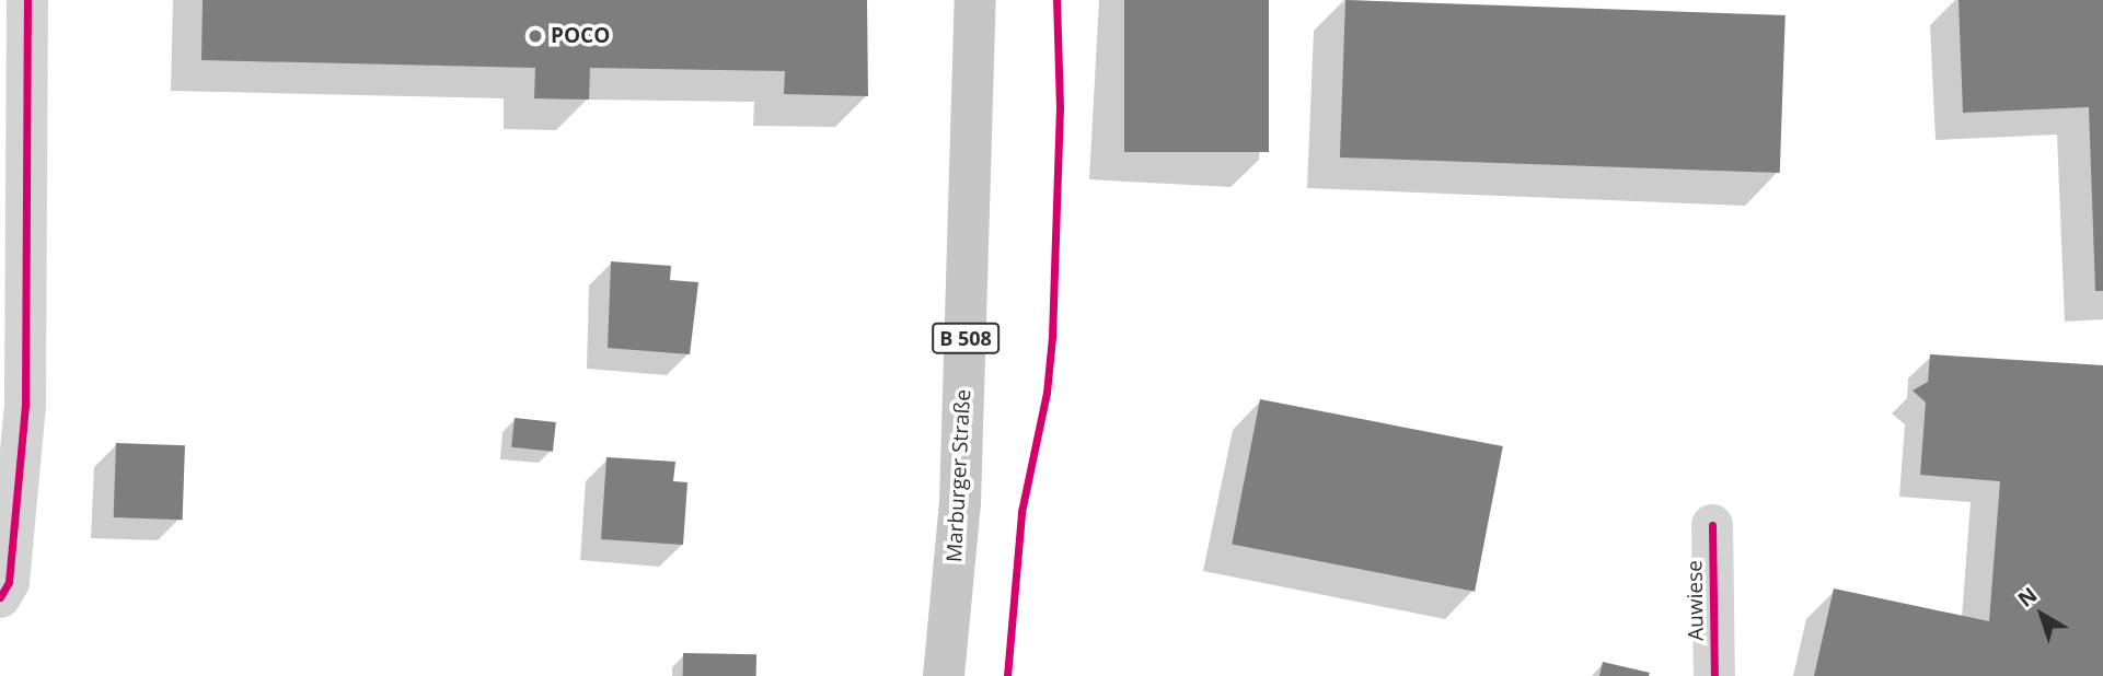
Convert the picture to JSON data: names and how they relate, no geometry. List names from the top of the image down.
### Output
{
  "streets": {
    "main road": ["B 508", "Marburger Straße"],
    "street": ["Auwiese"]
  },
  "places": ["POCO"],
  "north": "top left"
}
